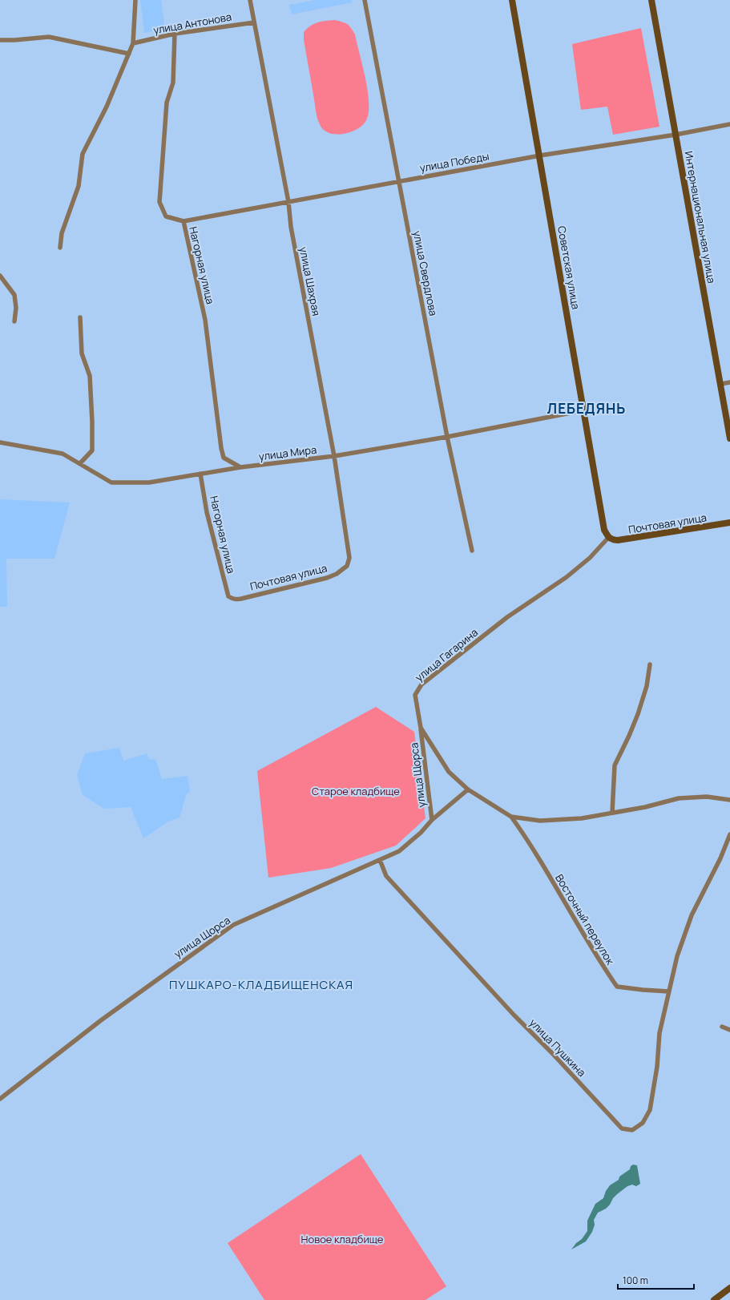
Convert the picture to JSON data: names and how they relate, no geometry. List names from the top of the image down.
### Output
{
  "streets": {
    "main road": ["Интернациональная улица", "Советская улица", "Почтовая улица"],
    "street": [
      "улица Антонова",
      "улица Победы",
      "Нагорная улица",
      "улица Свердлова",
      "улица Шахрая",
      "улица Мира",
      "улица Гагарина",
      "улица Щорса",
      "Восточный переулок",
      "улица Пушкина"
    ]
  },
  "crossings": [
    ["улица Антонова", "Нагорная улица"],
    ["улица Антонова", "улица Шахрая"],
    ["улица Победы", "Интернациональная улица"],
    ["улица Победы", "Нагорная улица"],
    ["улица Победы", "Советская улица"],
    ["улица Победы", "улица Свердлова"],
    ["улица Победы", "улица Шахрая"],
    ["Нагорная улица", "улица Мира"],
    ["Нагорная улица", "Почтовая улица"],
    ["Советская улица", "улица Мира"],
    ["Советская улица", "Почтовая улица"],
    ["Советская улица", "улица Гагарина"],
    ["улица Свердлова", "улица Мира"],
    ["улица Шахрая", "улица Мира"],
    ["улица Шахрая", "Почтовая улица"],
    ["Почтовая улица", "улица Гагарина"],
    ["улица Гагарина", "улица Щорса"],
    ["улица Гагарина", "Восточный переулок"],
    ["улица Щорса", "улица Пушкина"],
    ["Восточный переулок", "улица Пушкина"]
  ],
  "districts": ["ЛЕБЕДЯНЬ", "ПУШКАРО-КЛАДБИЩЕНСКАЯ"],
  "parks": ["Старое кладбище", "Новое кладбище"],
  "scale_bar": "100 m"
}
